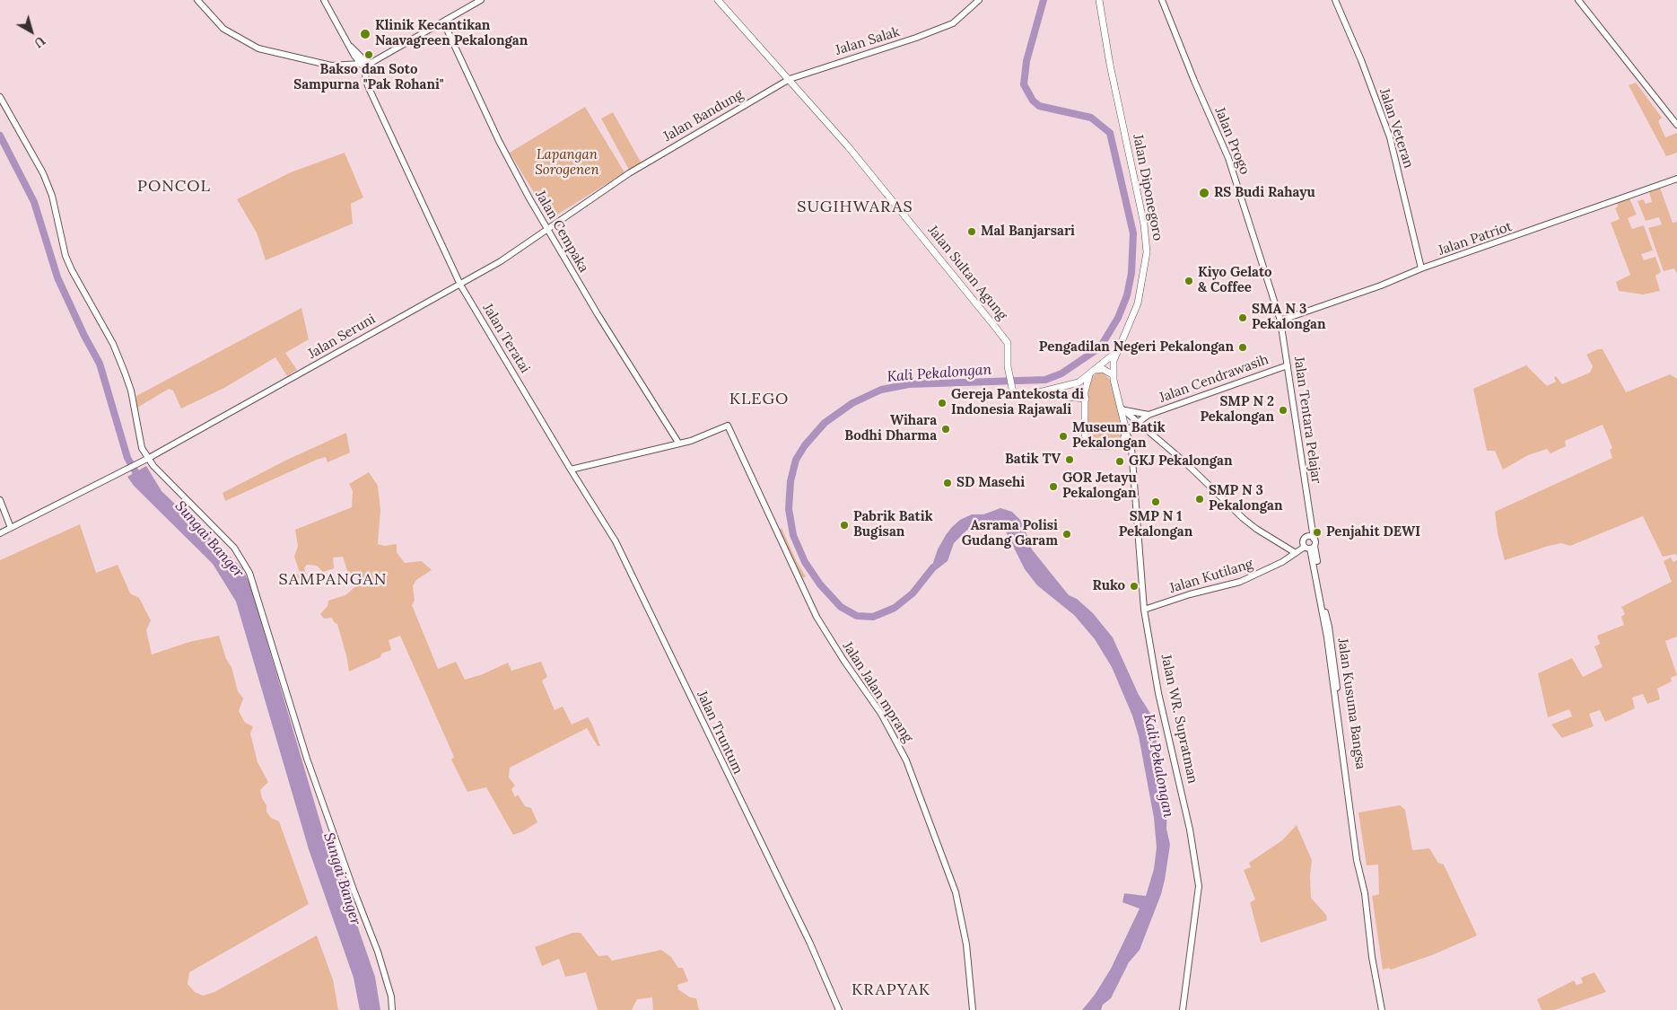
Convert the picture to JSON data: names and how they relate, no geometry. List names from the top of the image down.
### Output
{
  "streets": {
    "main road": ["Jalan Diponegoro", "Jalan Sultan Agung"],
    "street": [
      "Jalan Salak",
      "Jalan Bandung",
      "Jalan Veteran",
      "Jalan Progo",
      "Jalan Cempaka",
      "Jalan Patriot",
      "Jalan Seruni",
      "Jalan Teratai",
      "Jalan Cendrawasih",
      "Jalan Tentara Pelajar",
      "Jalan Kutilang",
      "Jalan Jalan mprang",
      "Jalan Kusuma Bangsa",
      "Jalan WR. Supratman",
      "Jalan Truntum"
    ]
  },
  "crossings": [
    ["Jalan Salak", "Jalan Bandung"],
    ["Jalan Salak", "Jalan Sultan Agung"],
    ["Jalan Bandung", "Jalan Cempaka"],
    ["Jalan Bandung", "Jalan Sultan Agung"],
    ["Jalan Bandung", "Jalan Seruni"],
    ["Jalan Veteran", "Jalan Patriot"],
    ["Jalan Progo", "Jalan Patriot"],
    ["Jalan Progo", "Jalan Tentara Pelajar"],
    ["Jalan Diponegoro", "Jalan Cendrawasih"],
    ["Jalan Diponegoro", "Jalan WR. Supratman"],
    ["Jalan Cempaka", "Jalan Seruni"],
    ["Jalan Cempaka", "Jalan Jalan mprang"],
    ["Jalan Patriot", "Jalan Tentara Pelajar"],
    ["Jalan Seruni", "Jalan Teratai"],
    ["Jalan Teratai", "Jalan Truntum"],
    ["Jalan Cendrawasih", "Jalan Tentara Pelajar"],
    ["Jalan Cendrawasih", "Jalan WR. Supratman"],
    ["Jalan Tentara Pelajar", "Jalan Kutilang"],
    ["Jalan Tentara Pelajar", "Jalan Kusuma Bangsa"],
    ["Jalan Kutilang", "Jalan Kusuma Bangsa"],
    ["Jalan Kutilang", "Jalan WR. Supratman"]
  ],
  "districts": [
    "PONCOL",
    "SUGIHWARAS",
    "KLEGO",
    "SAMPANGAN",
    "KRAPYAK"
  ],
  "water": ["Kali Pekalongan", "Sungai Banger"],
  "parks": ["Lapangan Sorogenen"],
  "places": [
    "Klinik Kecantikan Naavagreen Pekalongan",
    "Bakso dan Soto Sampurna \"Pak Rohani\"",
    "RS Budi Rahayu",
    "Mal Banjarsari",
    "Kiyo Gelato & Coffee",
    "SMA N 3 Pekalongan",
    "Pengadilan Negeri Pekalongan",
    "Gereja Pantekosta di Indonesia Rajawali",
    "SMP N 2 Pekalongan",
    "Wihara Bodhi Dharma",
    "Museum Batik Pekalongan",
    "Batik TV",
    "GKJ Pekalongan",
    "SD Masehi",
    "GOR Jetayu Pekalongan",
    "SMP N 3 Pekalongan",
    "SMP N 1 Pekalongan",
    "Pabrik Batik Bugisan",
    "Penjahit DEWI",
    "Asrama Polisi Gudang Garam",
    "Ruko"
  ],
  "north": "bottom right"
}
